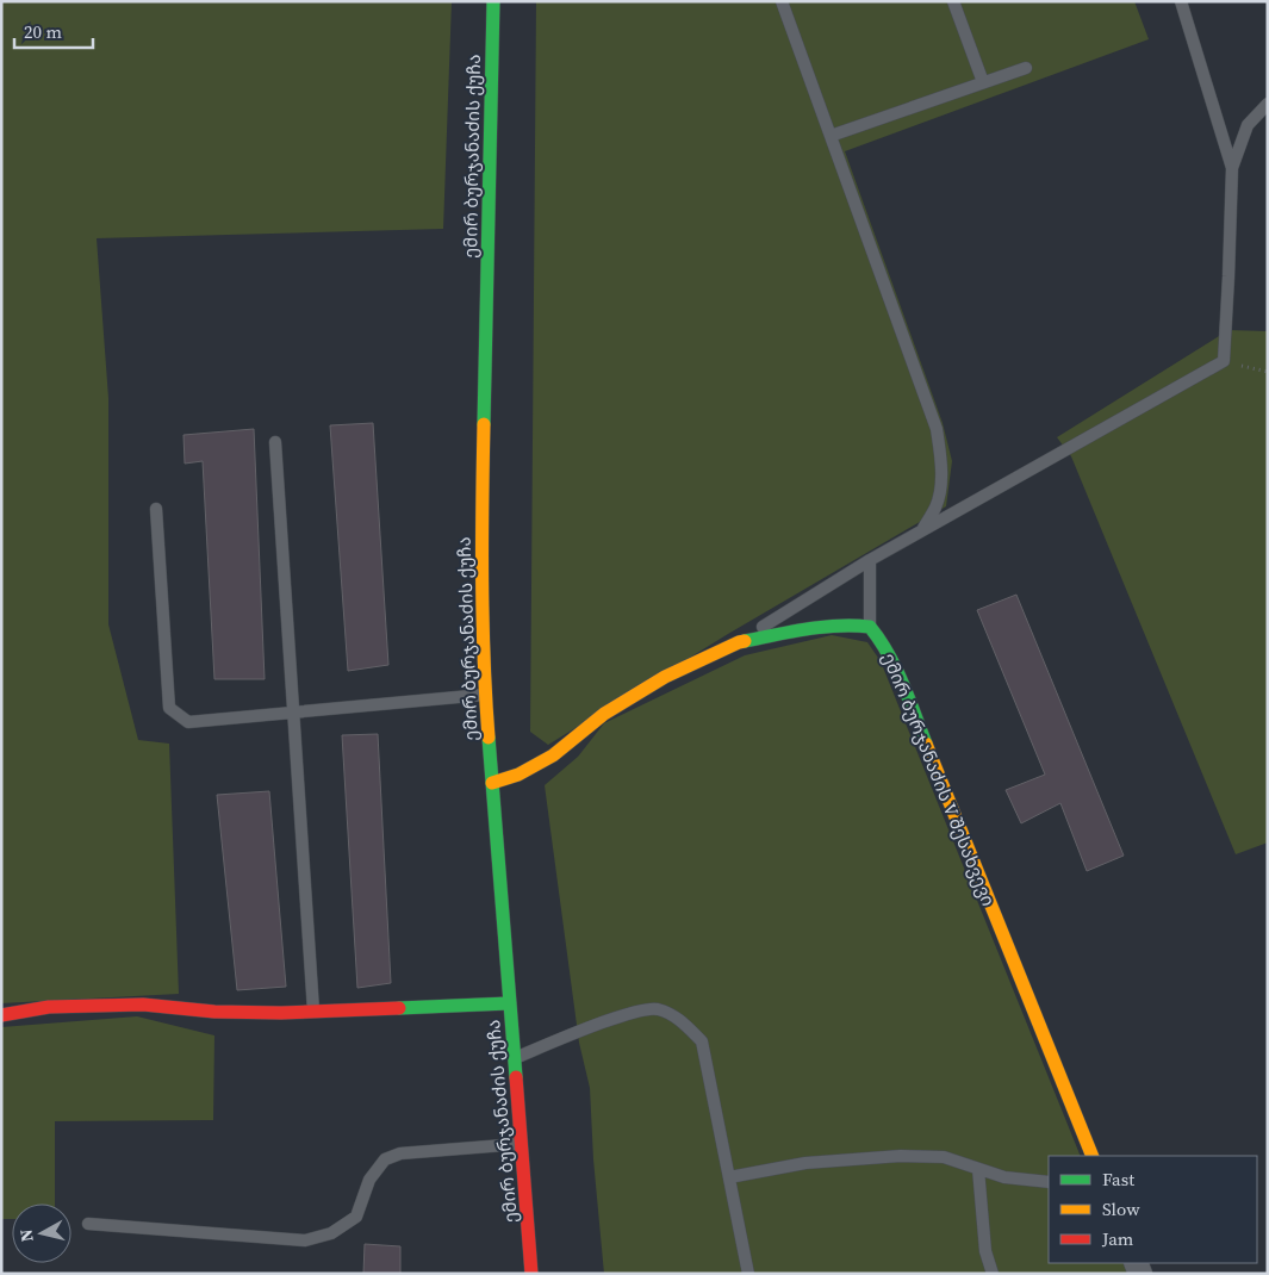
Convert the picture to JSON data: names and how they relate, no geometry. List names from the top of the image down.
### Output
{
  "streets": {
    "street": ["ემირ ბურჯანაძის ქუჩა", "ემირ ბურჯანაძის V შესახვევი"]
  },
  "legend": ["Fast", "Slow", "Jam"],
  "scale_bar": "20 m",
  "north": "left"
}
